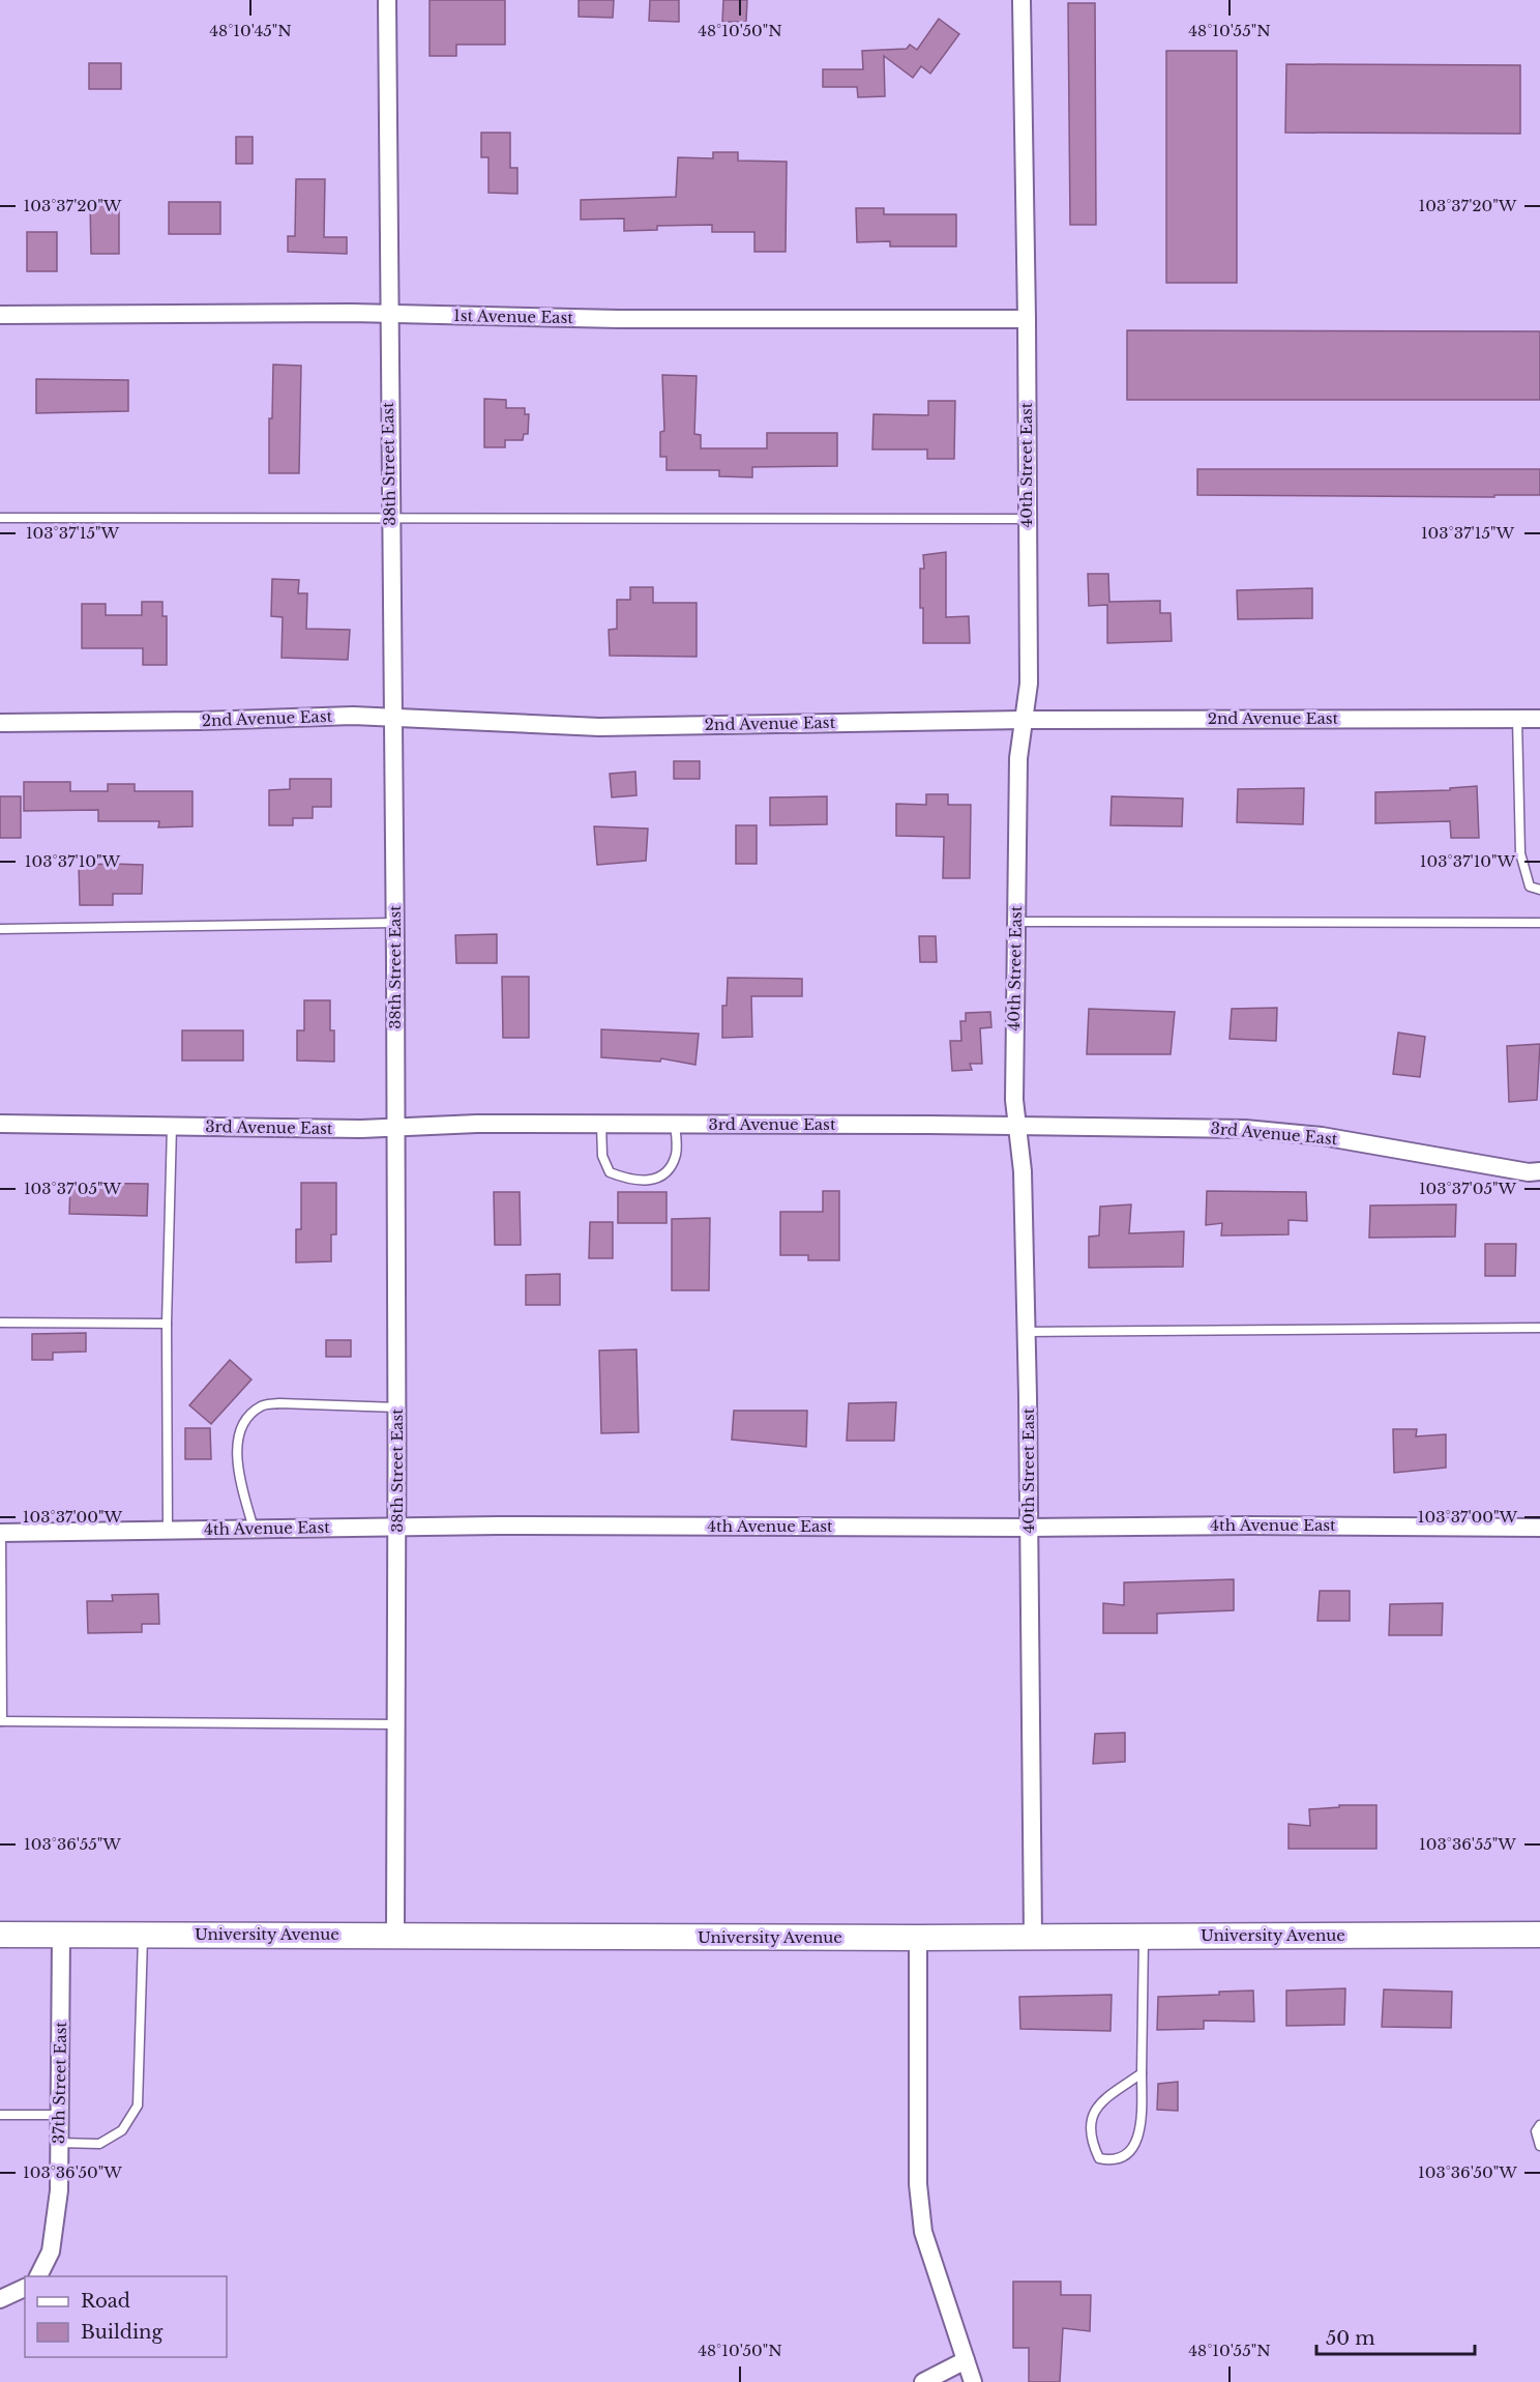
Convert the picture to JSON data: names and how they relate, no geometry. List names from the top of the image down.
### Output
{
  "streets": {
    "street": [
      "1st Avenue East",
      "38th Street East",
      "40th Street East",
      "2nd Avenue East",
      "3rd Avenue East",
      "4th Avenue East",
      "University Avenue",
      "37th Street East"
    ]
  },
  "crossings": [
    ["1st Avenue East", "38th Street East"],
    ["1st Avenue East", "40th Street East"],
    ["38th Street East", "2nd Avenue East"],
    ["38th Street East", "3rd Avenue East"],
    ["38th Street East", "4th Avenue East"],
    ["38th Street East", "University Avenue"],
    ["40th Street East", "2nd Avenue East"],
    ["40th Street East", "3rd Avenue East"],
    ["40th Street East", "4th Avenue East"],
    ["40th Street East", "University Avenue"],
    ["University Avenue", "37th Street East"]
  ],
  "legend": ["Road", "Building"],
  "scale_bar": "50 m",
  "coordinates": [
    "48°10'45\"N",
    "48°10'50\"N",
    "48°10'55\"N",
    "103°37'20\"W",
    "103°37'15\"W",
    "103°37'10\"W",
    "103°37'05\"W",
    "103°37'00\"W",
    "103°36'55\"W",
    "103°36'50\"W"
  ]
}
